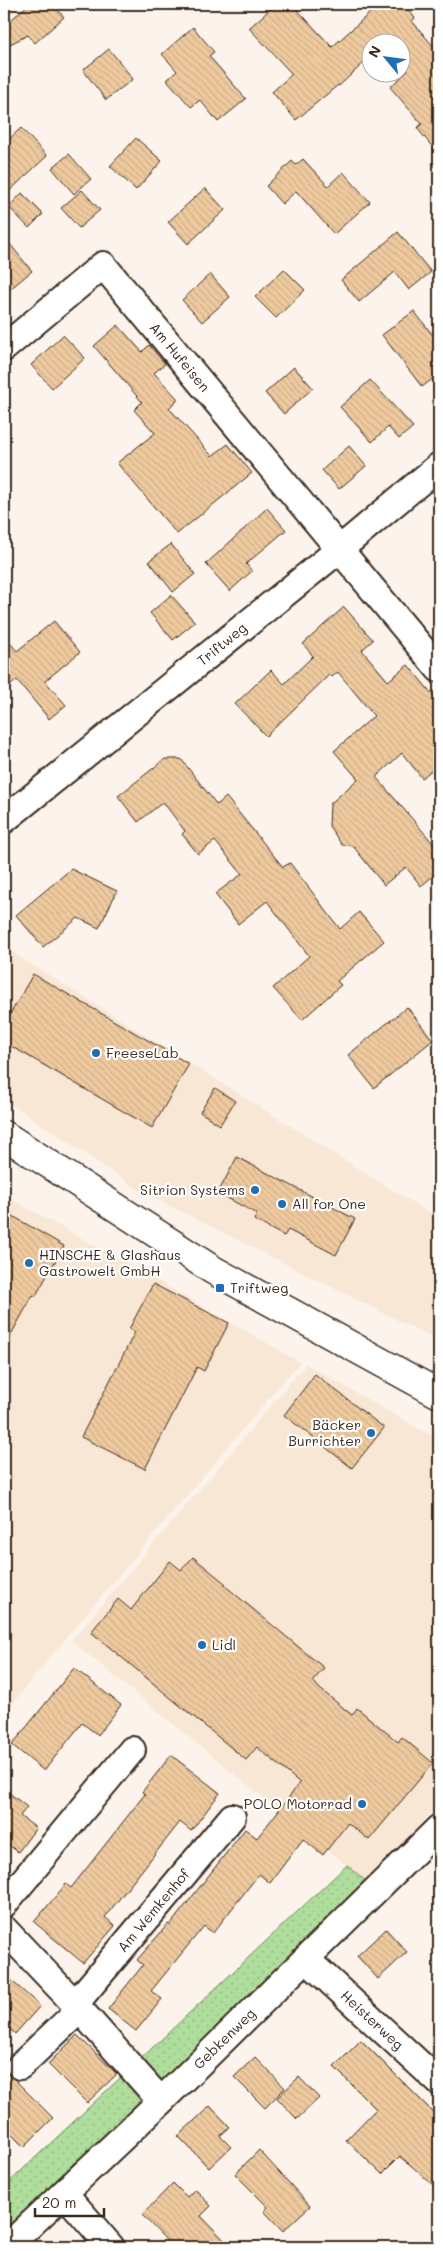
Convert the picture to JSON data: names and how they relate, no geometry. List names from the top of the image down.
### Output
{
  "streets": {
    "street": [
      "Am Hufeisen",
      "Triftweg",
      "Am Wemkenhof",
      "Heisterweg",
      "Gebkenweg"
    ]
  },
  "crossings": [
    ["Am Hufeisen", "Triftweg"],
    ["Heisterweg", "Gebkenweg"]
  ],
  "places": {
    "other": [
      "FreeseLab",
      "Sitrion Systems",
      "All for One",
      "HINSCHE & Glashaus Gastrowelt GmbH",
      "Bäcker Burrichter",
      "Lidl",
      "POLO Motorrad"
    ],
    "transit": ["Triftweg"]
  },
  "scale_bar": "20 m",
  "north": "top left"
}
